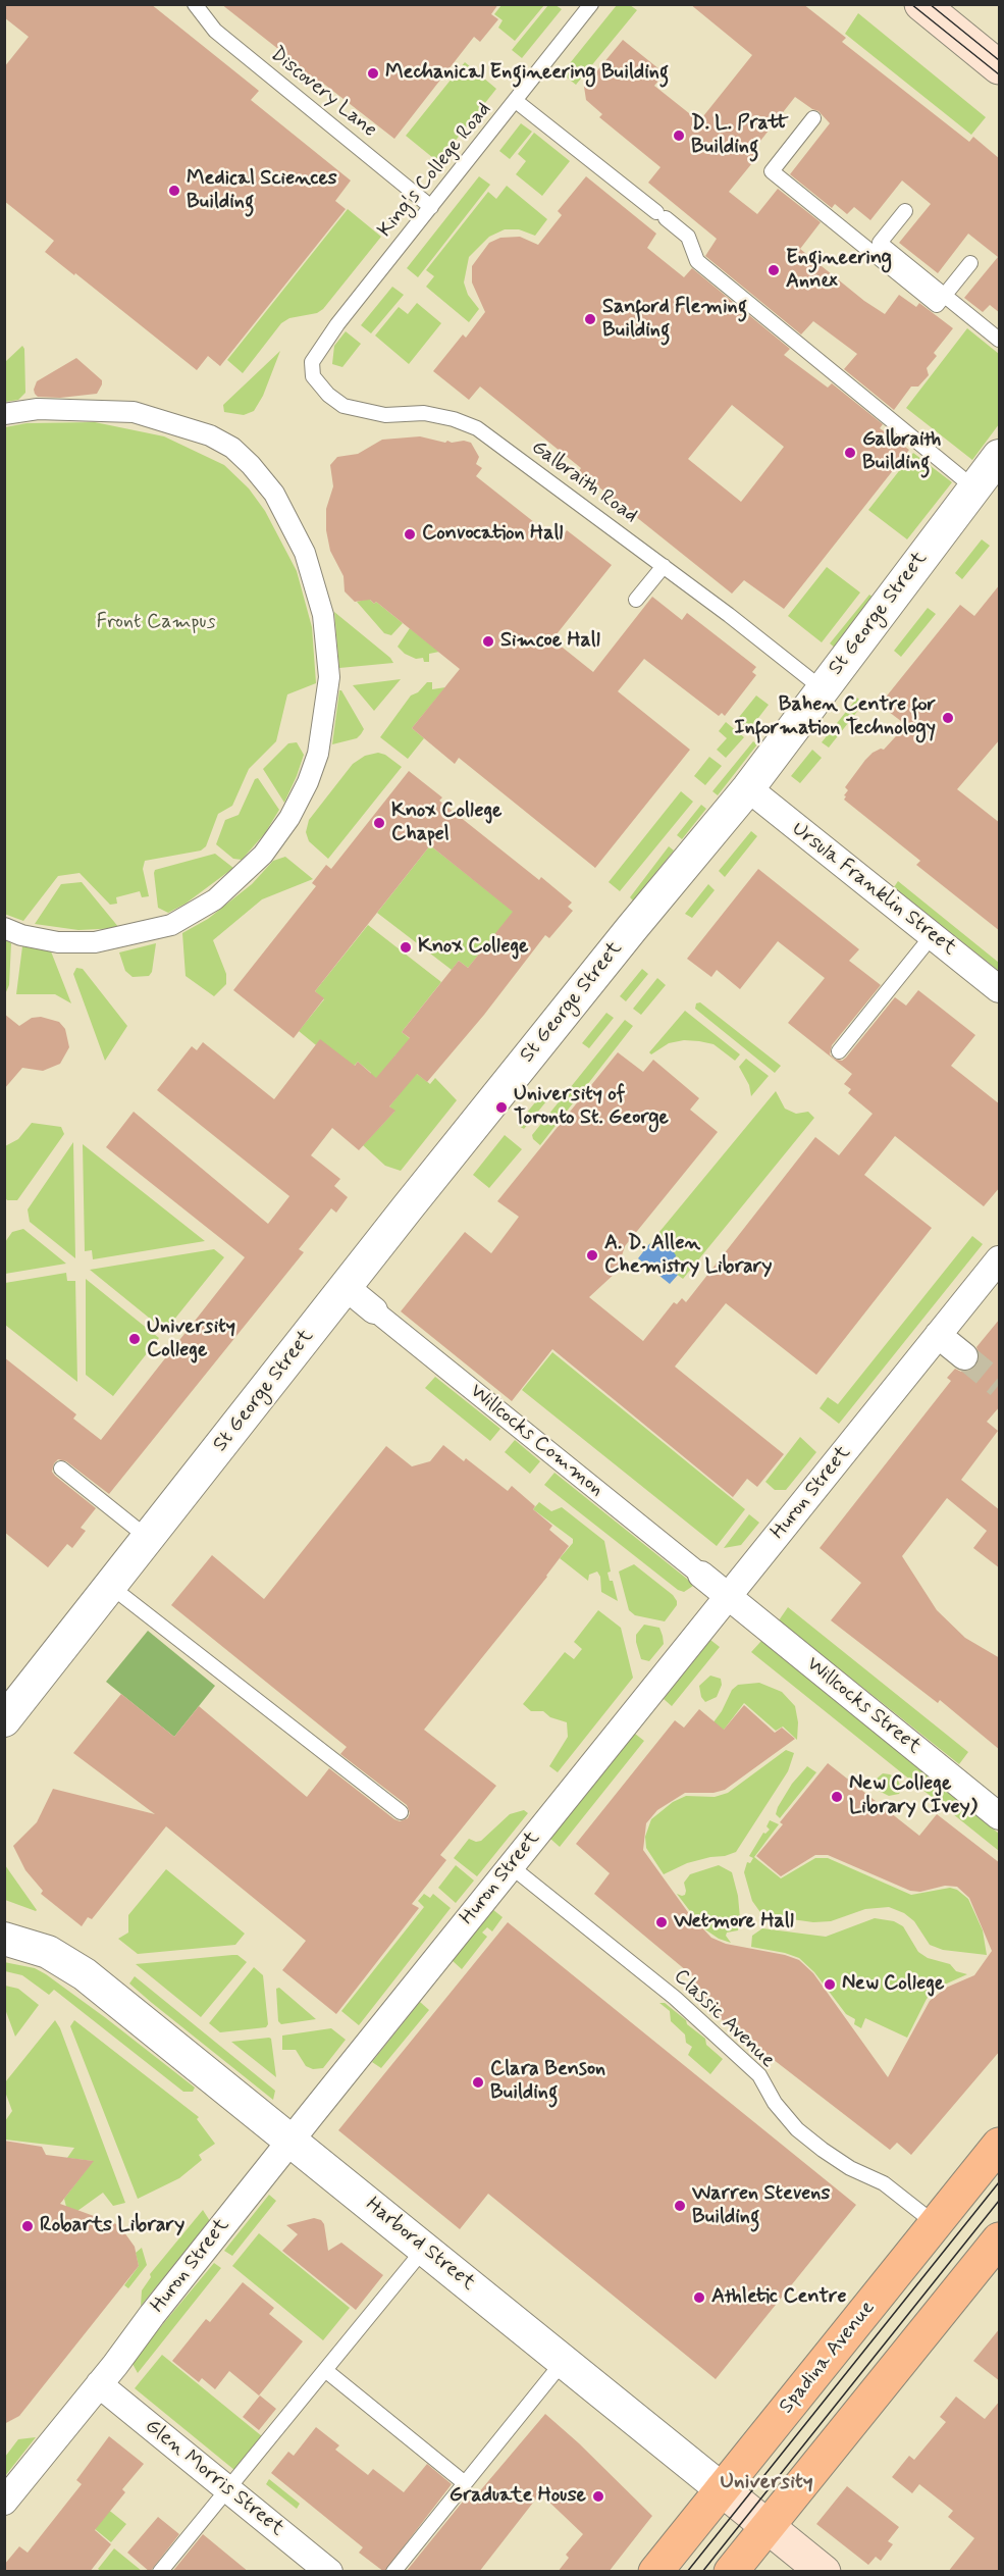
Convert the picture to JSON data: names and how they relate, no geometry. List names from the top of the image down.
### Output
{
  "streets": {
    "main road": ["Harbord Street", "Spadina Avenue"],
    "street": [
      "St George Street",
      "Ursula Franklin Street",
      "Willcocks Common",
      "Huron Street",
      "Willcocks Street",
      "Glen Morris Street"
    ],
    "lane": [
      "Discovery Lane",
      "King's College Road",
      "Galbraith Road",
      "Classic Avenue"
    ]
  },
  "crossings": [
    ["Discovery Lane", "King's College Road"],
    ["King's College Road", "Galbraith Road"],
    ["Galbraith Road", "St George Street"],
    ["St George Street", "Ursula Franklin Street"],
    ["St George Street", "Willcocks Common"],
    ["Willcocks Common", "Huron Street"],
    ["Willcocks Common", "Willcocks Street"],
    ["Huron Street", "Willcocks Street"],
    ["Huron Street", "Classic Avenue"],
    ["Huron Street", "Harbord Street"],
    ["Huron Street", "Glen Morris Street"],
    ["Classic Avenue", "Spadina Avenue"],
    ["Harbord Street", "Spadina Avenue"]
  ],
  "districts": ["University"],
  "parks": ["Front Campus"],
  "places": [
    "Mechanical Engineering Building",
    "D. L. Pratt Building",
    "Medical Sciences Building",
    "Engineering Annex",
    "Sanford Fleming Building",
    "Galbraith Building",
    "Convocation Hall",
    "Simcoe Hall",
    "Bahen Centre for Information Technology",
    "Knox College Chapel",
    "Knox College",
    "University of Toronto St. George",
    "A. D. Allen Chemistry Library",
    "University College",
    "New College Library (Ivey)",
    "Wetmore Hall",
    "New College",
    "Clara Benson Building",
    "Warren Stevens Building",
    "Robarts Library",
    "Athletic Centre",
    "Graduate House"
  ]
}
